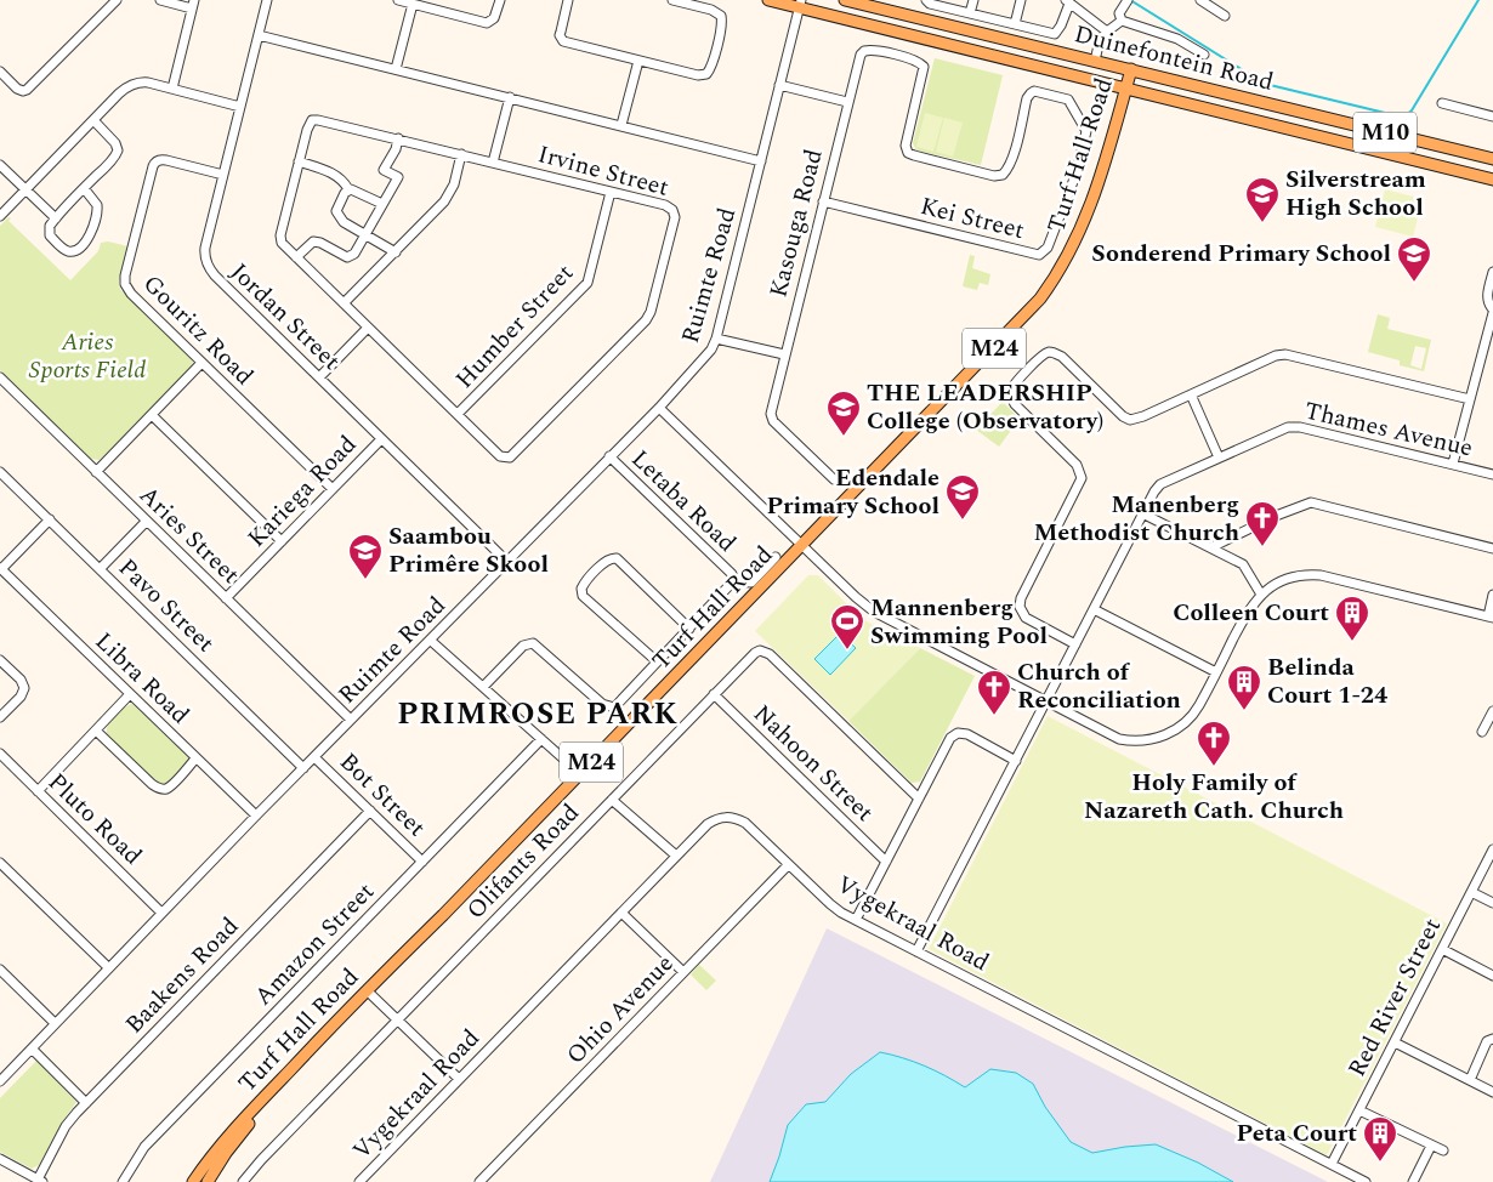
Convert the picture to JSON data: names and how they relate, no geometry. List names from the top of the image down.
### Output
{
  "streets": {
    "main road": [
      "Duinefontein Road",
      "M10",
      "Turf Hall Road",
      "M24"
    ],
    "street": [
      "Irvine Street",
      "Kei Street",
      "Kasouga Road",
      "Ruimte Road",
      "Jordan Street",
      "Humber Street",
      "Gouritz Road",
      "Thames Avenue",
      "Kariega Road",
      "Letaba Road",
      "Aries Street",
      "Pavo Street",
      "Libra Road",
      "Nahoon Street",
      "Bot Street",
      "Pluto Road",
      "Olifants Road",
      "Vygekraal Road",
      "Amazon Street",
      "Baakens Road",
      "Red River Street",
      "Ohio Avenue"
    ]
  },
  "crossings": [
    ["Duinefontein Road", "Turf Hall Road"],
    ["Duinefontein Road", "Ruimte Road"],
    ["Irvine Street", "Humber Street"],
    ["Kei Street", "Kasouga Road"],
    ["Ruimte Road", "Jordan Street"],
    ["Ruimte Road", "Letaba Road"],
    ["Ruimte Road", "Aries Street"],
    ["Ruimte Road", "Pavo Street"],
    ["Ruimte Road", "Libra Road"],
    ["Ruimte Road", "Bot Street"],
    ["Ruimte Road", "Pluto Road"],
    ["Jordan Street", "Gouritz Road"],
    ["Jordan Street", "Kariega Road"],
    ["Gouritz Road", "Kariega Road"],
    ["Thames Avenue", "Vygekraal Road"],
    ["Kariega Road", "Aries Street"],
    ["Nahoon Street", "Olifants Road"],
    ["Bot Street", "Amazon Street"],
    ["Bot Street", "Baakens Road"],
    ["Vygekraal Road", "Red River Street"],
    ["Vygekraal Road", "Ohio Avenue"]
  ],
  "districts": ["PRIMROSE PARK"],
  "parks": ["Aries Sports Field"],
  "places": {
    "school or university": [
      "Silverstream High School",
      "Sonderend Primary School",
      "THE LEADERSHIP College (Observatory)",
      "Edendale Primary School",
      "Saambou Primêre Skool"
    ],
    "church": ["Manenberg Methodist Church", "Church of Reconciliation", "Holy Family of Nazareth Cath. Church"],
    "building": ["Colleen Court", "Belinda Court 1-24", "Peta Court"],
    "sports": ["Mannenberg Swimming Pool"]
  }
}
